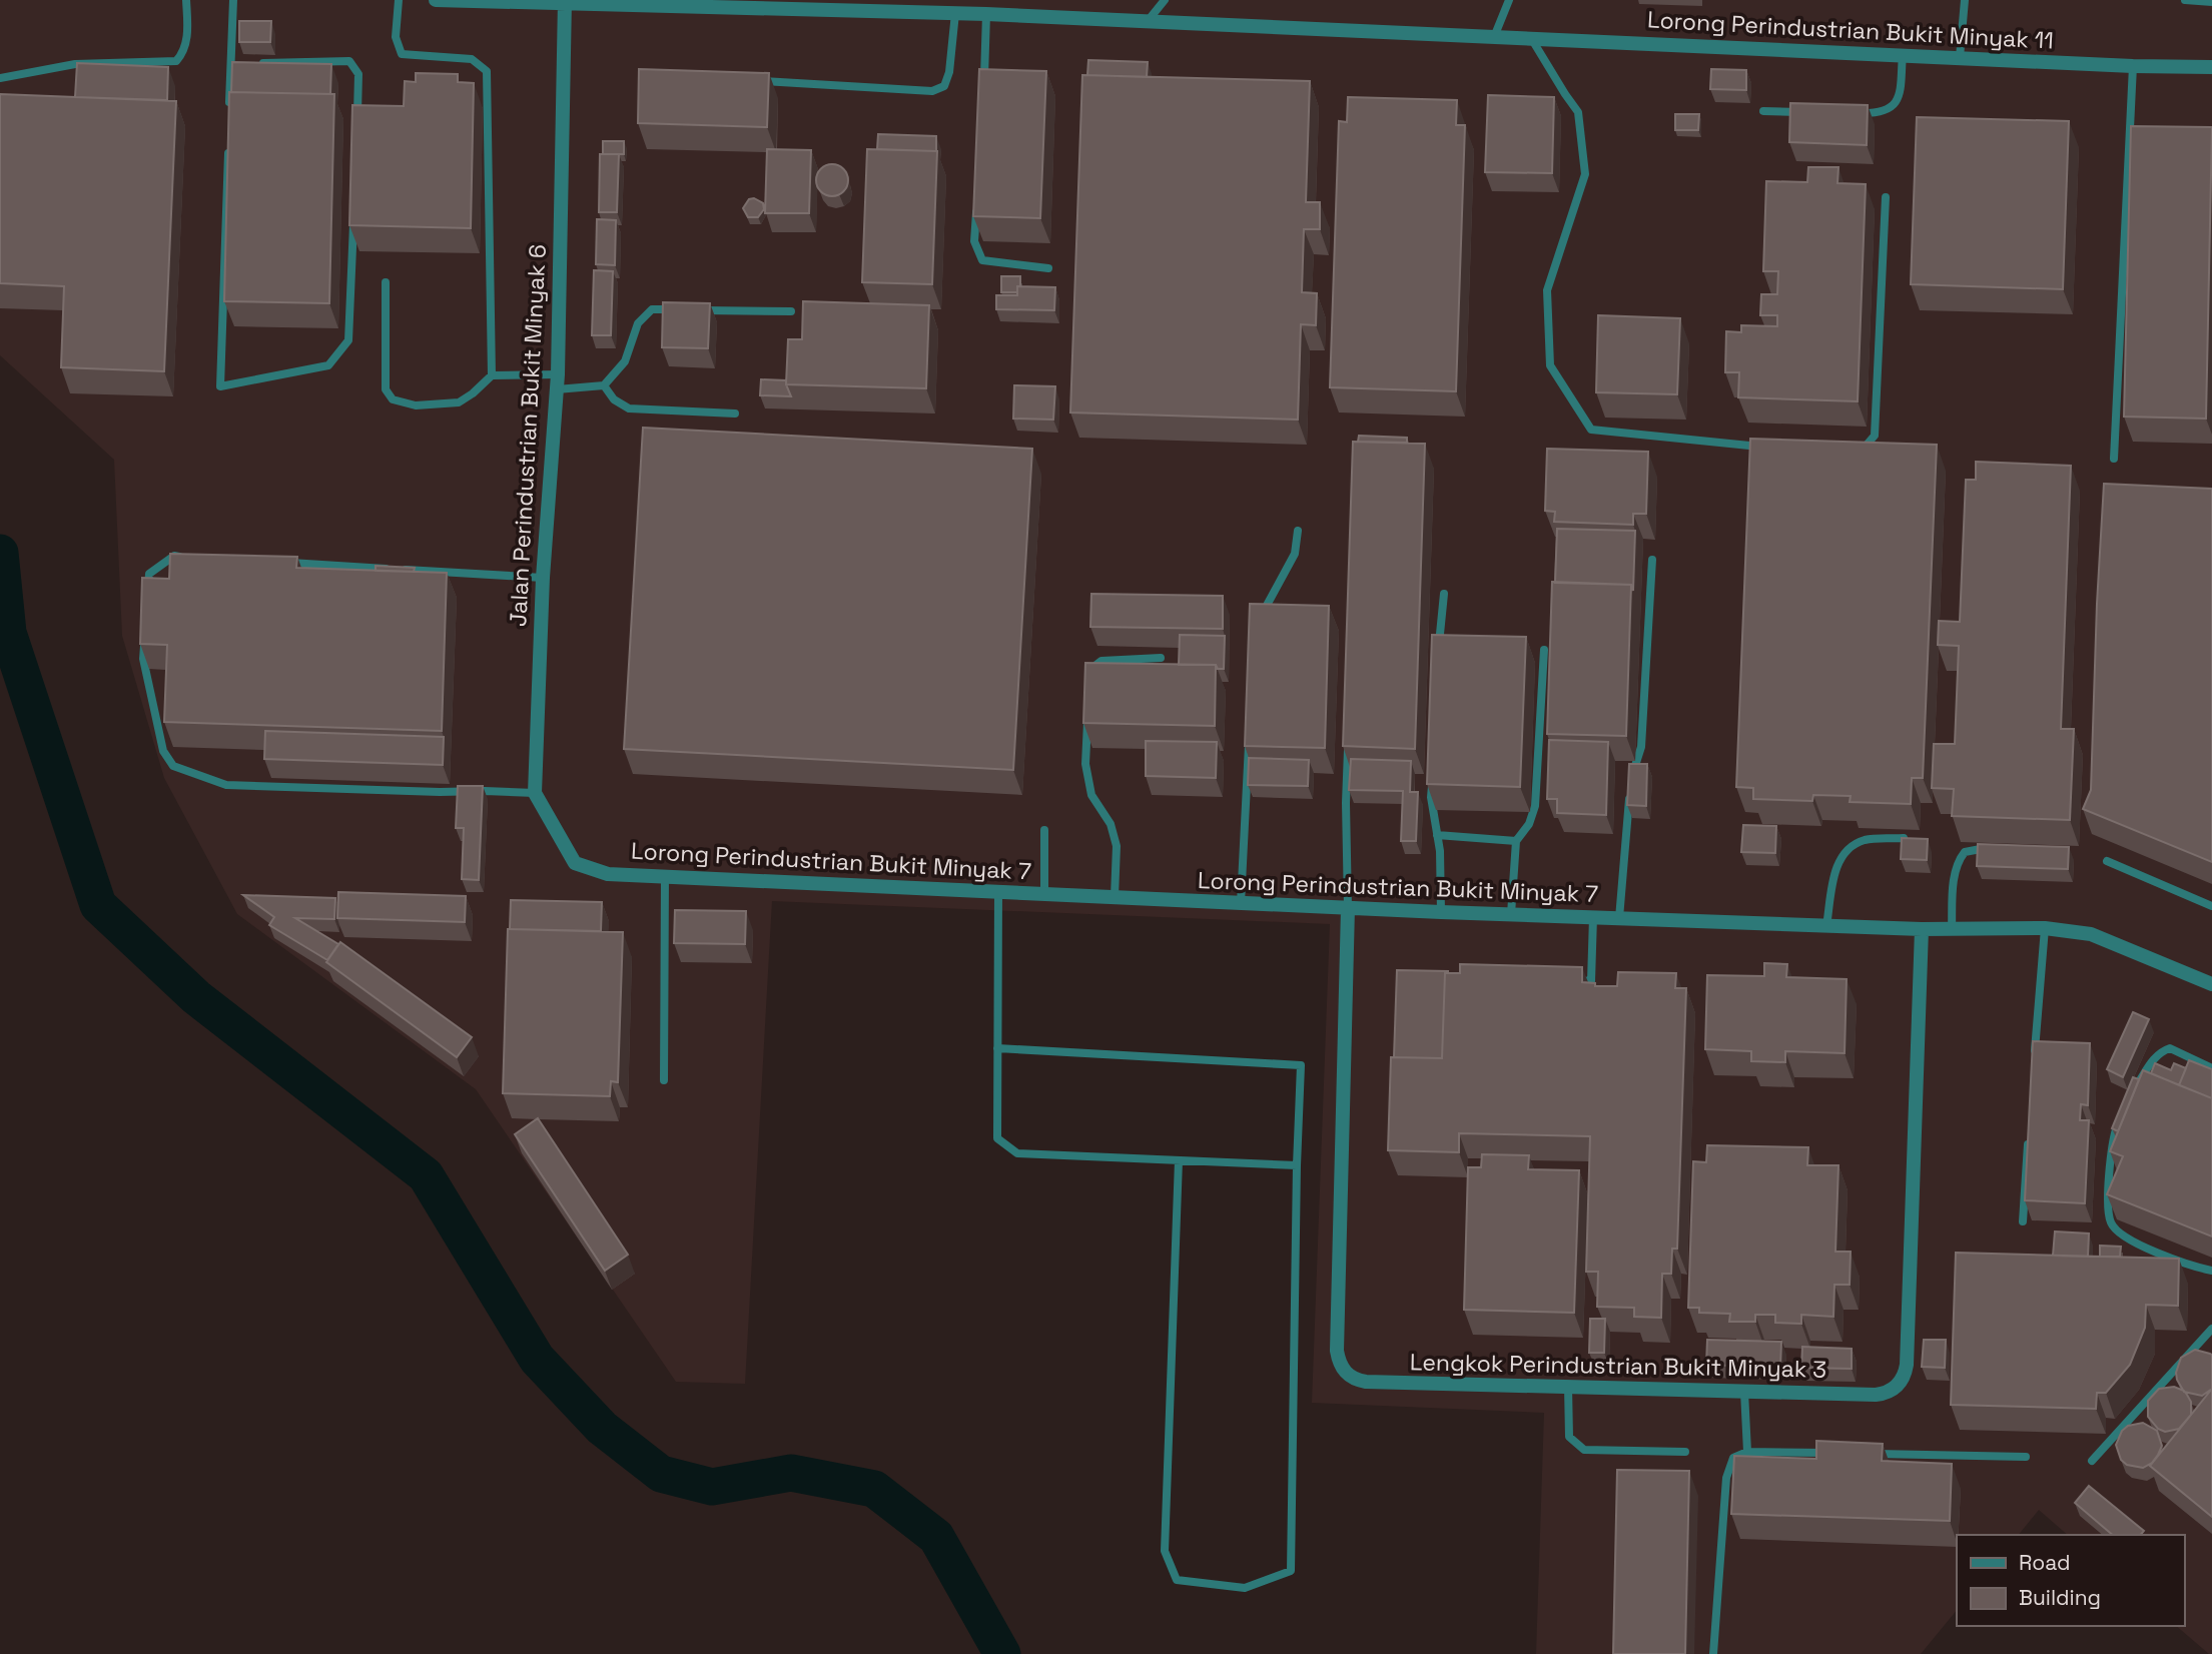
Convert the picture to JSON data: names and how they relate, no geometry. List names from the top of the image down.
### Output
{
  "streets": {
    "street": [
      "Lorong Perindustrian Bukit Minyak 11",
      "Jalan Perindustrian Bukit Minyak 6",
      "Lorong Perindustrian Bukit Minyak 7",
      "Lengkok Perindustrian Bukit Minyak 3"
    ]
  },
  "crossings": [
    ["Lorong Perindustrian Bukit Minyak 11", "Jalan Perindustrian Bukit Minyak 6"],
    ["Jalan Perindustrian Bukit Minyak 6", "Lorong Perindustrian Bukit Minyak 7"],
    ["Lorong Perindustrian Bukit Minyak 7", "Lengkok Perindustrian Bukit Minyak 3"]
  ],
  "legend": ["Road", "Building"]
}
